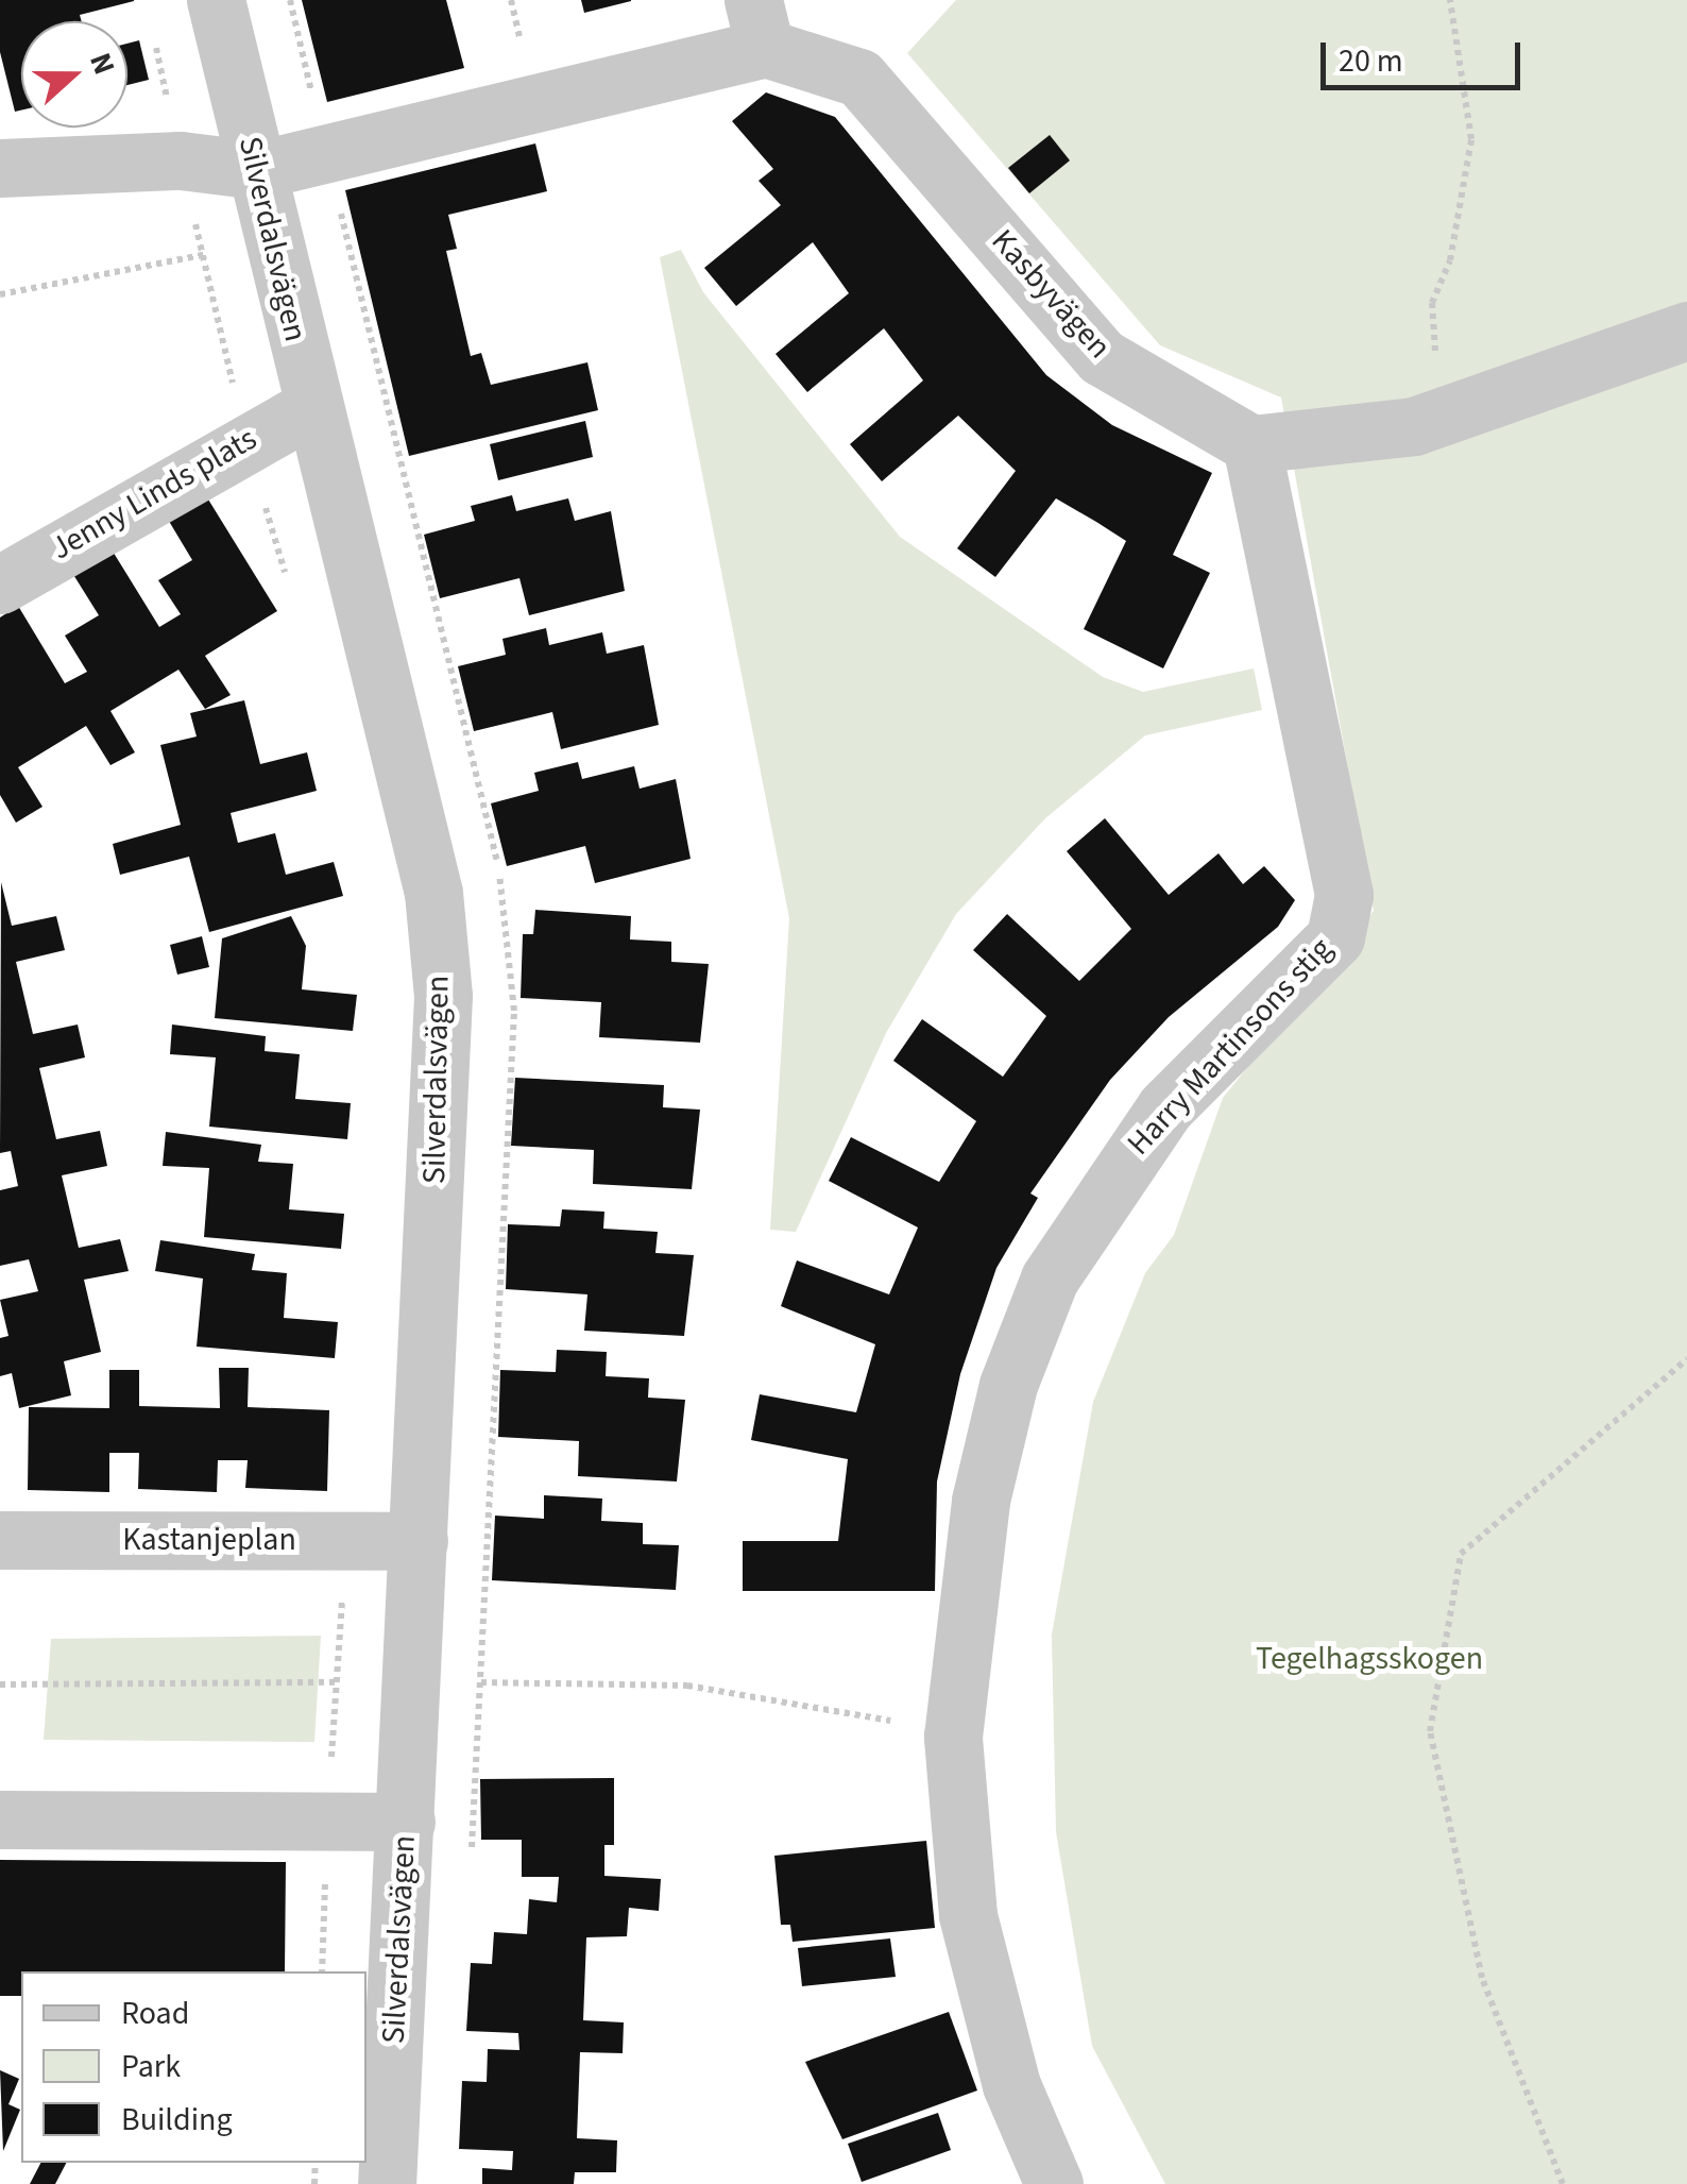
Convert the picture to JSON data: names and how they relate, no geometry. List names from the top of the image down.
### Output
{
  "streets": {
    "street": [
      "Silverdalsvägen",
      "Kasbyvägen",
      "Jenny Linds plats",
      "Harry Martinsons stig",
      "Kastanjeplan"
    ]
  },
  "crossings": [
    ["Silverdalsvägen", "Kasbyvägen"],
    ["Silverdalsvägen", "Jenny Linds plats"],
    ["Silverdalsvägen", "Kastanjeplan"],
    ["Kasbyvägen", "Harry Martinsons stig"]
  ],
  "parks": ["Tegelhagsskogen"],
  "legend": ["Road", "Park", "Building"],
  "scale_bar": "20 m",
  "north": "right"
}
